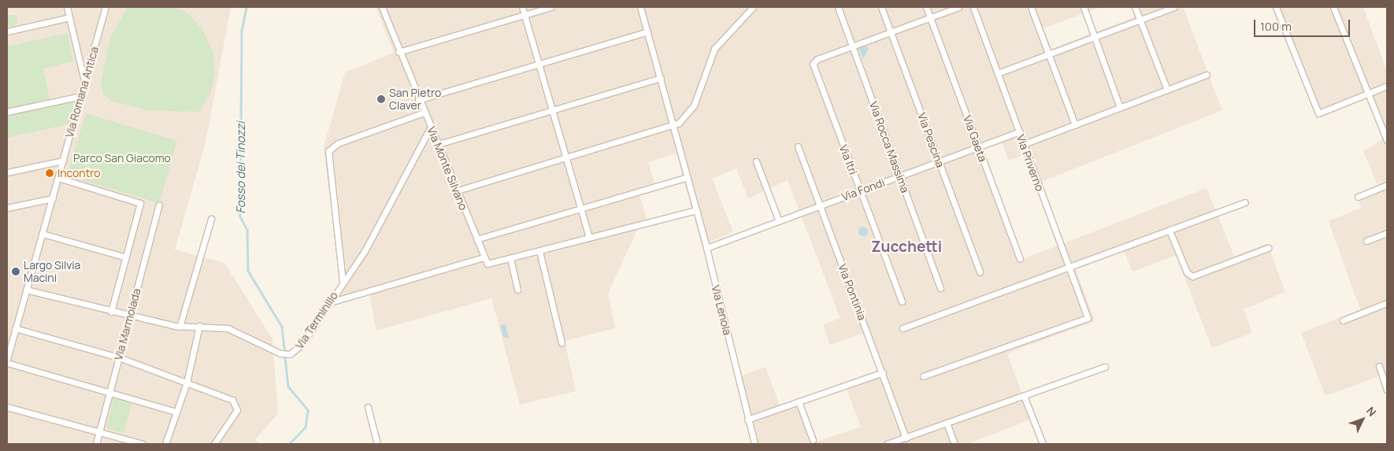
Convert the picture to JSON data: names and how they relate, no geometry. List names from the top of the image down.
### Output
{
  "streets": {
    "street": [
      "Via Romana Antica",
      "Via Gaeta",
      "Via Pescina",
      "Via Rocca Massima",
      "Via Itri",
      "Via Priverno",
      "Via Monte Silvano",
      "Via Fondi",
      "Via Pontinia",
      "Via Lenola",
      "Via Terminillo",
      "Via Marmolada"
    ]
  },
  "crossings": [
    ["Via Romana Antica", "Via Terminillo"],
    ["Via Gaeta", "Via Fondi"],
    ["Via Pescina", "Via Fondi"],
    ["Via Rocca Massima", "Via Itri"],
    ["Via Rocca Massima", "Via Fondi"],
    ["Via Itri", "Via Fondi"],
    ["Via Priverno", "Via Fondi"],
    ["Via Monte Silvano", "Via Terminillo"],
    ["Via Fondi", "Via Pontinia"],
    ["Via Fondi", "Via Lenola"],
    ["Via Terminillo", "Via Marmolada"]
  ],
  "districts": ["Zucchetti"],
  "water": ["Fosso dei Tinozzi"],
  "parks": ["Parco San Giacomo"],
  "places": ["San Pietro Claver", "Incontro", "Largo Silvia Macini"],
  "scale_bar": "100 m",
  "north": "top right"
}
